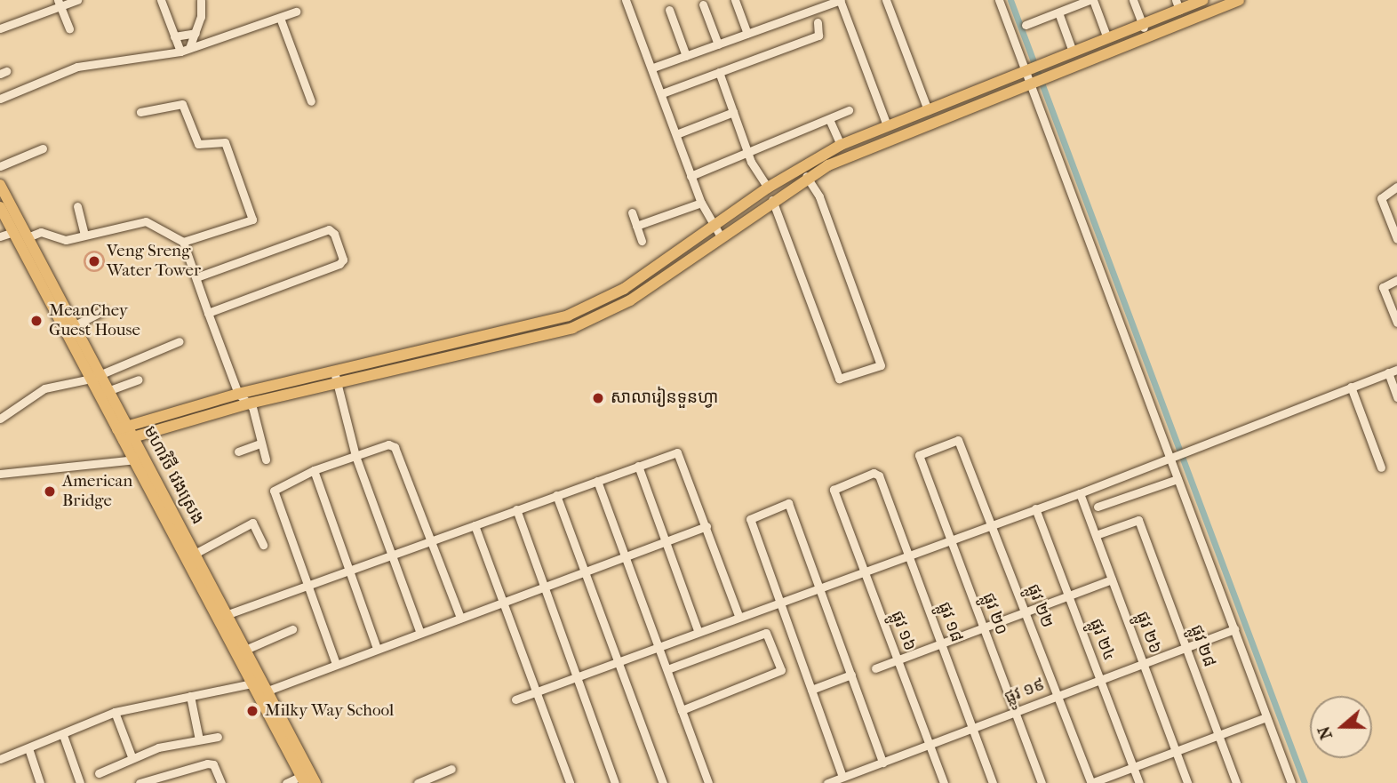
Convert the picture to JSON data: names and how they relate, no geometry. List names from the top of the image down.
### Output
{
  "streets": {
    "main road": ["មហាវិថី វេងស្រេង"],
    "street": [
      "ផ្លូវ ២២",
      "ផ្លូវ ២០",
      "ផ្លូវ ១៨",
      "ផ្លូវ ១៦",
      "ផ្លូវ ២៦",
      "ផ្លូវ ២៤",
      "ផ្លូវ ២៨",
      "ផ្លូវ ១៩"
    ]
  },
  "crossings": [
    ["ផ្លូវ ២២", "ផ្លូវ ២០"],
    ["ផ្លូវ ២២", "ផ្លូវ ១៩"],
    ["ផ្លូវ ២០", "ផ្លូវ ១៩"],
    ["ផ្លូវ ១៨", "ផ្លូវ ១៦"],
    ["ផ្លូវ ១៨", "ផ្លូវ ១៩"],
    ["ផ្លូវ ១៦", "ផ្លូវ ១៩"],
    ["ផ្លូវ ២៦", "ផ្លូវ ២៨"],
    ["ផ្លូវ ២៦", "ផ្លូវ ១៩"],
    ["ផ្លូវ ២៤", "ផ្លូវ ១៩"],
    ["ផ្លូវ ២៨", "ផ្លូវ ១៩"]
  ],
  "places": [
    "Veng Sreng Water Tower",
    "MeanChey Guest House",
    "សាលារៀនទួនហ្វា",
    "American Bridge",
    "Milky Way School"
  ],
  "north": "left"
}
